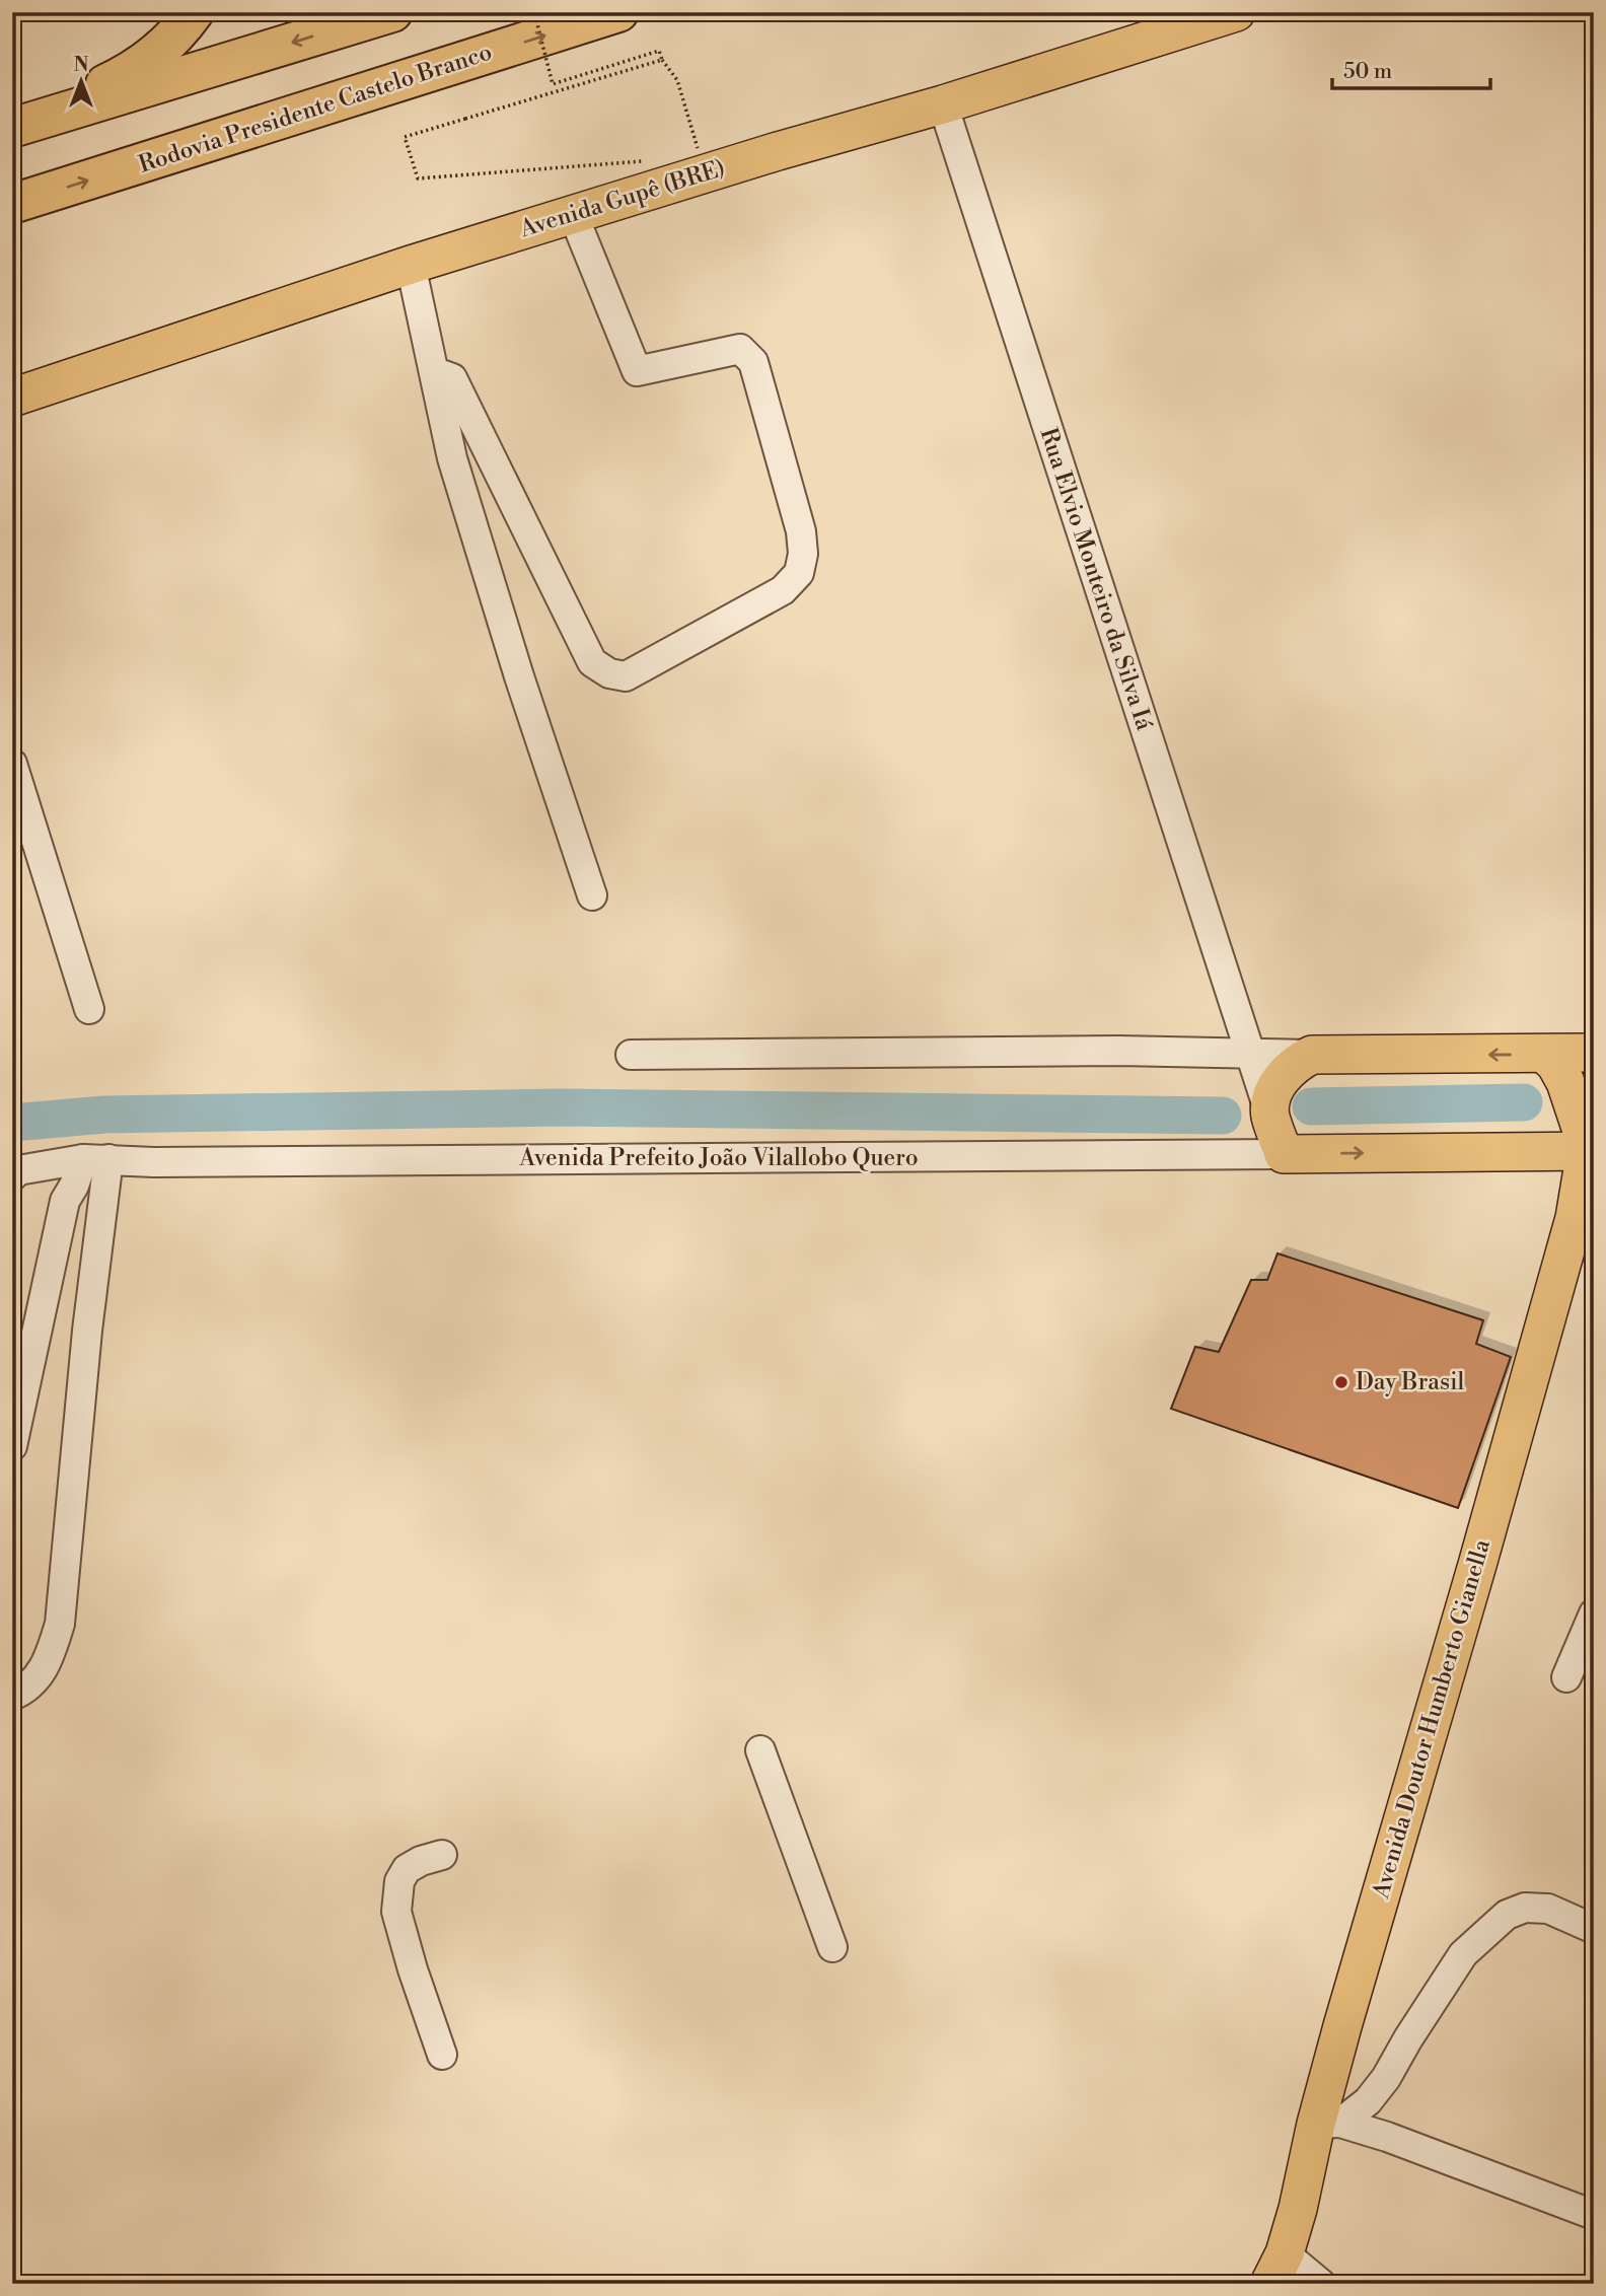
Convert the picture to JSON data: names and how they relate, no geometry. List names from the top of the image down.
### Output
{
  "streets": {
    "highway": ["Rodovia Presidente Castelo Branco"],
    "main road": ["Avenida Gupê (BRE)", "Avenida Prefeito João Vilallobo Quero", "Avenida Doutor Humberto Gianella"],
    "street": ["Rua Elvio Monteiro da Silva Iá"]
  },
  "crossings": [
    ["Avenida Gupê (BRE)", "Rua Elvio Monteiro da Silva Iá"],
    ["Avenida Prefeito João Vilallobo Quero", "Avenida Doutor Humberto Gianella"]
  ],
  "places": ["Day Brasil"],
  "scale_bar": "50 m",
  "north": "top"
}
